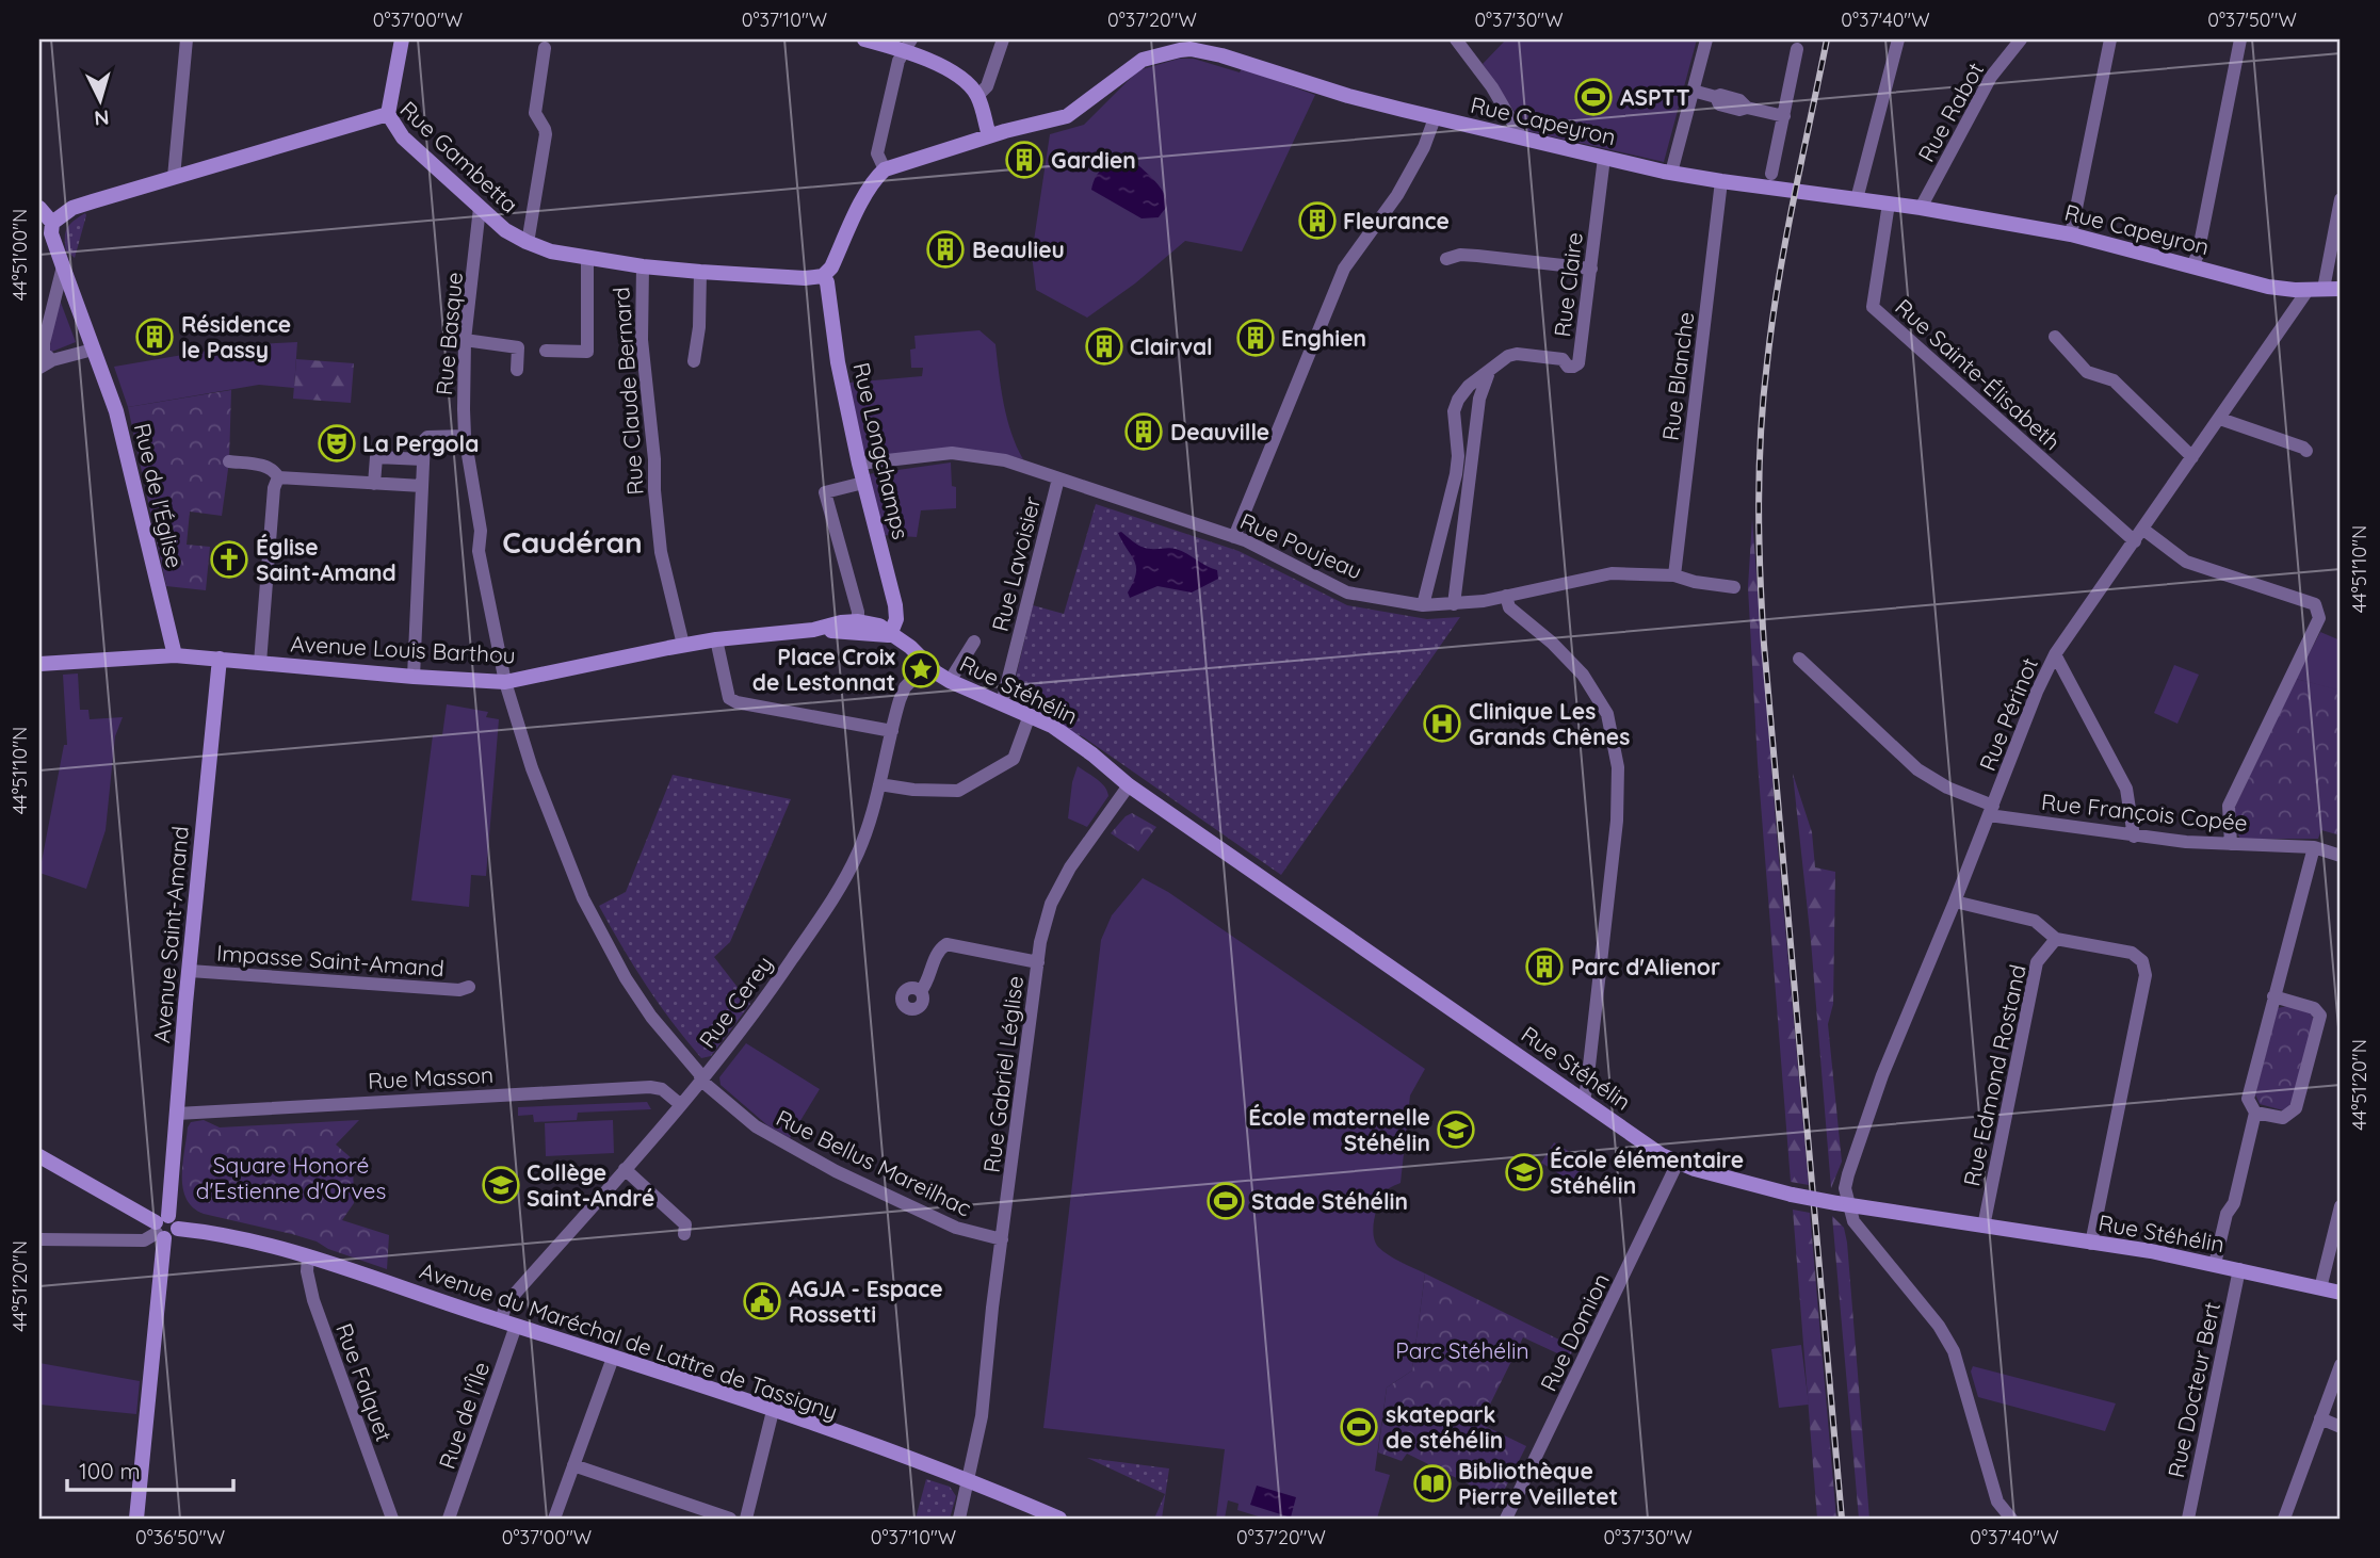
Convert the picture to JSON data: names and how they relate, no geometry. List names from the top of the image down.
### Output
{
  "streets": {
    "street": [
      "Rue Rabot",
      "Rue Capeyron",
      "Rue Gambetta",
      "Rue Claire",
      "Rue Basque",
      "Rue Sainte-Élisabeth",
      "Rue Blanche",
      "Rue Claude Bernard",
      "Rue Longchamps",
      "Rue de l'Église",
      "Rue Poujeau",
      "Rue Lavoisier",
      "Avenue Louis Barthou",
      "Rue Stéhélin",
      "Rue Périnot",
      "Rue François Copée",
      "Avenue Saint-Amand",
      "Impasse Saint-Amand",
      "Rue Cerey",
      "Rue Gabriel Léglise",
      "Rue Edmond Rostand",
      "Rue Masson",
      "Rue Bellus Mareilhac",
      "Rue Domion",
      "Avenue du Maréchal de Lattre de Tassigny",
      "Rue Falquet",
      "Rue Docteur Bert",
      "Rue de l'Île"
    ]
  },
  "crossings": [
    ["Rue Rabot", "Rue Capeyron"],
    ["Rue Capeyron", "Rue Claire"],
    ["Rue Capeyron", "Rue Sainte-Élisabeth"],
    ["Rue Capeyron", "Rue Blanche"],
    ["Rue Capeyron", "Rue Périnot"],
    ["Rue Gambetta", "Rue Basque"],
    ["Rue Gambetta", "Rue Claude Bernard"],
    ["Rue Gambetta", "Rue Longchamps"],
    ["Rue Gambetta", "Rue de l'Église"],
    ["Rue Claire", "Rue Poujeau"],
    ["Rue Basque", "Avenue Louis Barthou"],
    ["Rue Basque", "Rue Bellus Mareilhac"],
    ["Rue Sainte-Élisabeth", "Rue Périnot"],
    ["Rue Blanche", "Rue Poujeau"],
    ["Rue Claude Bernard", "Avenue Louis Barthou"],
    ["Rue Longchamps", "Rue Poujeau"],
    ["Rue Longchamps", "Rue Stéhélin"],
    ["Rue de l'Église", "Avenue Louis Barthou"],
    ["Rue Poujeau", "Rue Lavoisier"],
    ["Rue Lavoisier", "Rue Stéhélin"],
    ["Avenue Louis Barthou", "Avenue Saint-Amand"],
    ["Avenue Louis Barthou", "Rue Bellus Mareilhac"],
    ["Rue Stéhélin", "Rue Périnot"],
    ["Rue Stéhélin", "Rue Cerey"],
    ["Rue Stéhélin", "Rue Gabriel Léglise"],
    ["Rue Stéhélin", "Rue Edmond Rostand"],
    ["Rue Stéhélin", "Rue Domion"],
    ["Rue Stéhélin", "Rue Docteur Bert"],
    ["Rue Périnot", "Rue François Copée"],
    ["Avenue Saint-Amand", "Impasse Saint-Amand"],
    ["Avenue Saint-Amand", "Rue Masson"],
    ["Avenue Saint-Amand", "Avenue du Maréchal de Lattre de Tassigny"],
    ["Rue Cerey", "Rue Masson"],
    ["Rue Cerey", "Rue Bellus Mareilhac"],
    ["Rue Cerey", "Avenue du Maréchal de Lattre de Tassigny"],
    ["Rue Cerey", "Rue de l'Île"],
    ["Rue Gabriel Léglise", "Rue Bellus Mareilhac"],
    ["Rue Gabriel Léglise", "Avenue du Maréchal de Lattre de Tassigny"],
    ["Avenue du Maréchal de Lattre de Tassigny", "Rue Falquet"],
    ["Avenue du Maréchal de Lattre de Tassigny", "Rue de l'Île"]
  ],
  "districts": ["Caudéran"],
  "parks": ["Square Honoré d'Estienne d'Orves", "Parc Stéhélin"],
  "places": {
    "sports": ["ASPTT", "Stade Stéhélin", "skatepark de stéhélin"],
    "building": [
      "Gardien",
      "Fleurance",
      "Beaulieu",
      "Résidence le Passy",
      "Enghien",
      "Clairval",
      "Deauville",
      "Parc d'Alienor"
    ],
    "theatre": ["La Pergola"],
    "church": ["Église Saint-Amand"],
    "place": ["Place Croix de Lestonnat"],
    "hospital": ["Clinique Les Grands Chênes"],
    "school or university": ["École maternelle Stéhélin", "École élémentaire Stéhélin", "Collège Saint-André"],
    "public building": ["AGJA - Espace Rossetti"],
    "library": ["Bibliothèque Pierre Veilletet"]
  },
  "scale_bar": "100 m",
  "north": "bottom",
  "coordinates": [
    "0°37'00\"W",
    "0°37'10\"W",
    "0°37'20\"W",
    "0°37'30\"W",
    "0°37'40\"W",
    "0°37'50\"W",
    "44°51'00\"N",
    "44°51'10\"N",
    "44°51'20\"N",
    "0°36'50\"W"
  ]
}
